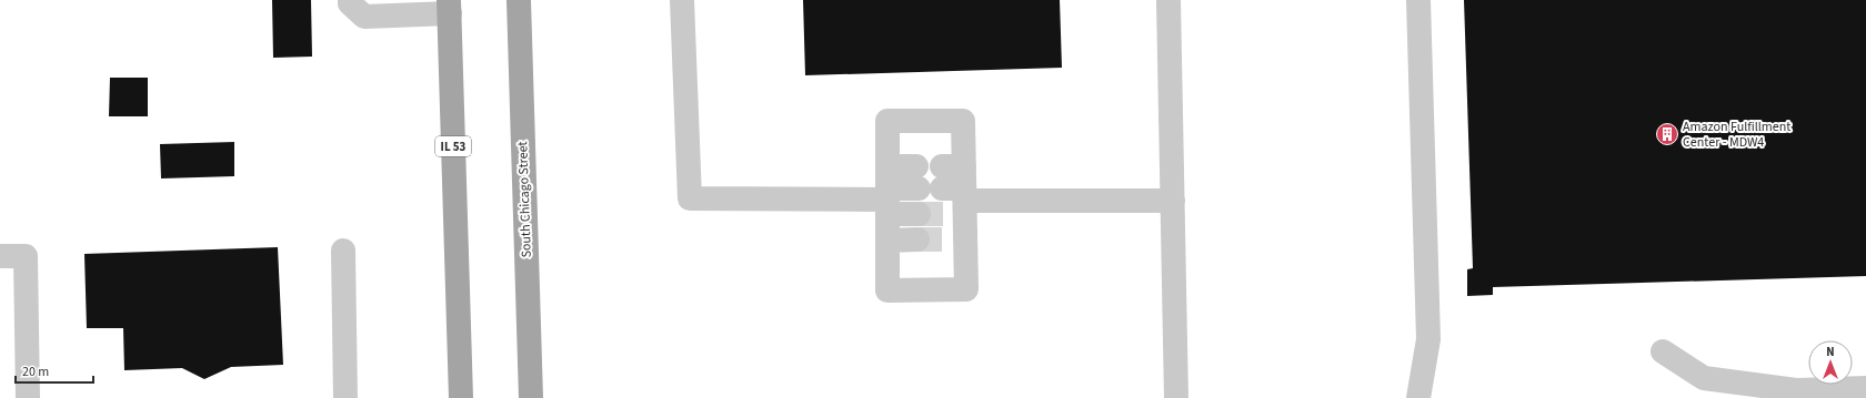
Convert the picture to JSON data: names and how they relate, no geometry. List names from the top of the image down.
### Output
{
  "streets": {
    "main road": ["IL 53", "South Chicago Street"]
  },
  "places": {
    "building": ["Amazon Fulfillment Center - MDW4"]
  },
  "scale_bar": "20 m",
  "north": "top"
}
